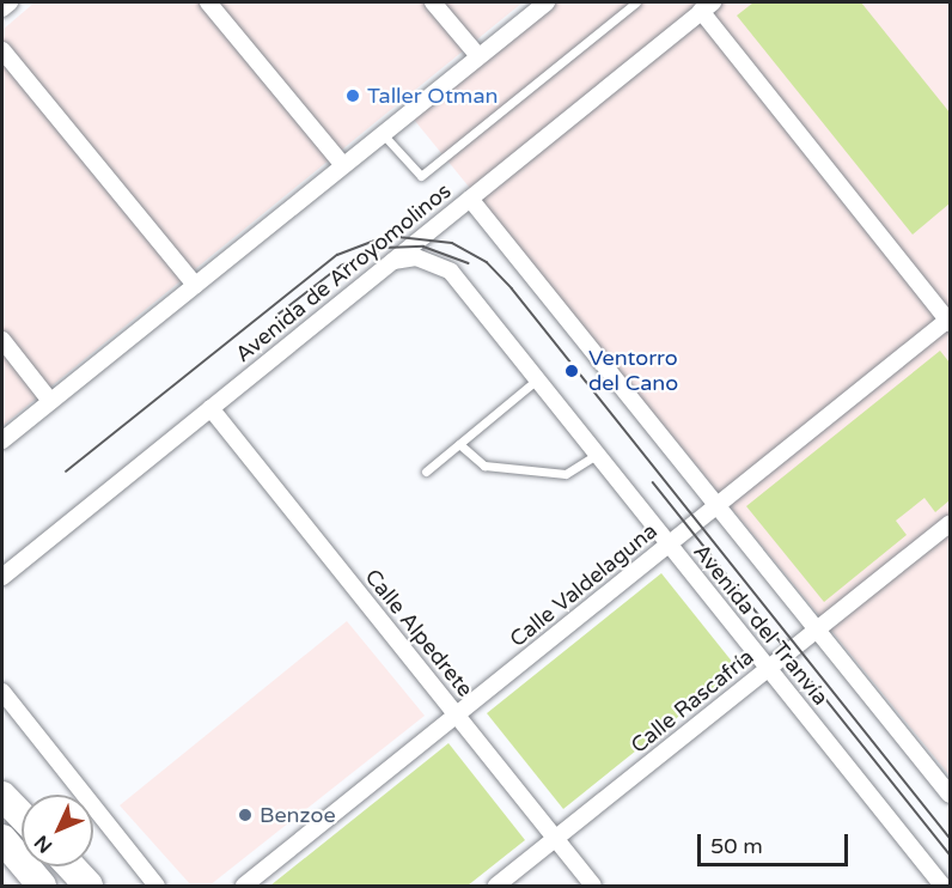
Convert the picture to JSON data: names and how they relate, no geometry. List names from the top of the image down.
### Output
{
  "streets": {
    "street": [
      "Avenida de Arroyomolinos",
      "Calle Valdelaguna",
      "Avenida del Tranvía",
      "Calle Alpedrete",
      "Calle Rascafría"
    ]
  },
  "crossings": [
    ["Avenida de Arroyomolinos", "Avenida del Tranvía"],
    ["Avenida de Arroyomolinos", "Calle Alpedrete"],
    ["Calle Valdelaguna", "Avenida del Tranvía"],
    ["Calle Valdelaguna", "Calle Alpedrete"],
    ["Avenida del Tranvía", "Calle Rascafría"],
    ["Calle Alpedrete", "Calle Rascafría"]
  ],
  "places": ["Taller Otman", "Ventorro del Cano", "Benzoe"],
  "scale_bar": "50 m",
  "north": "bottom left"
}
